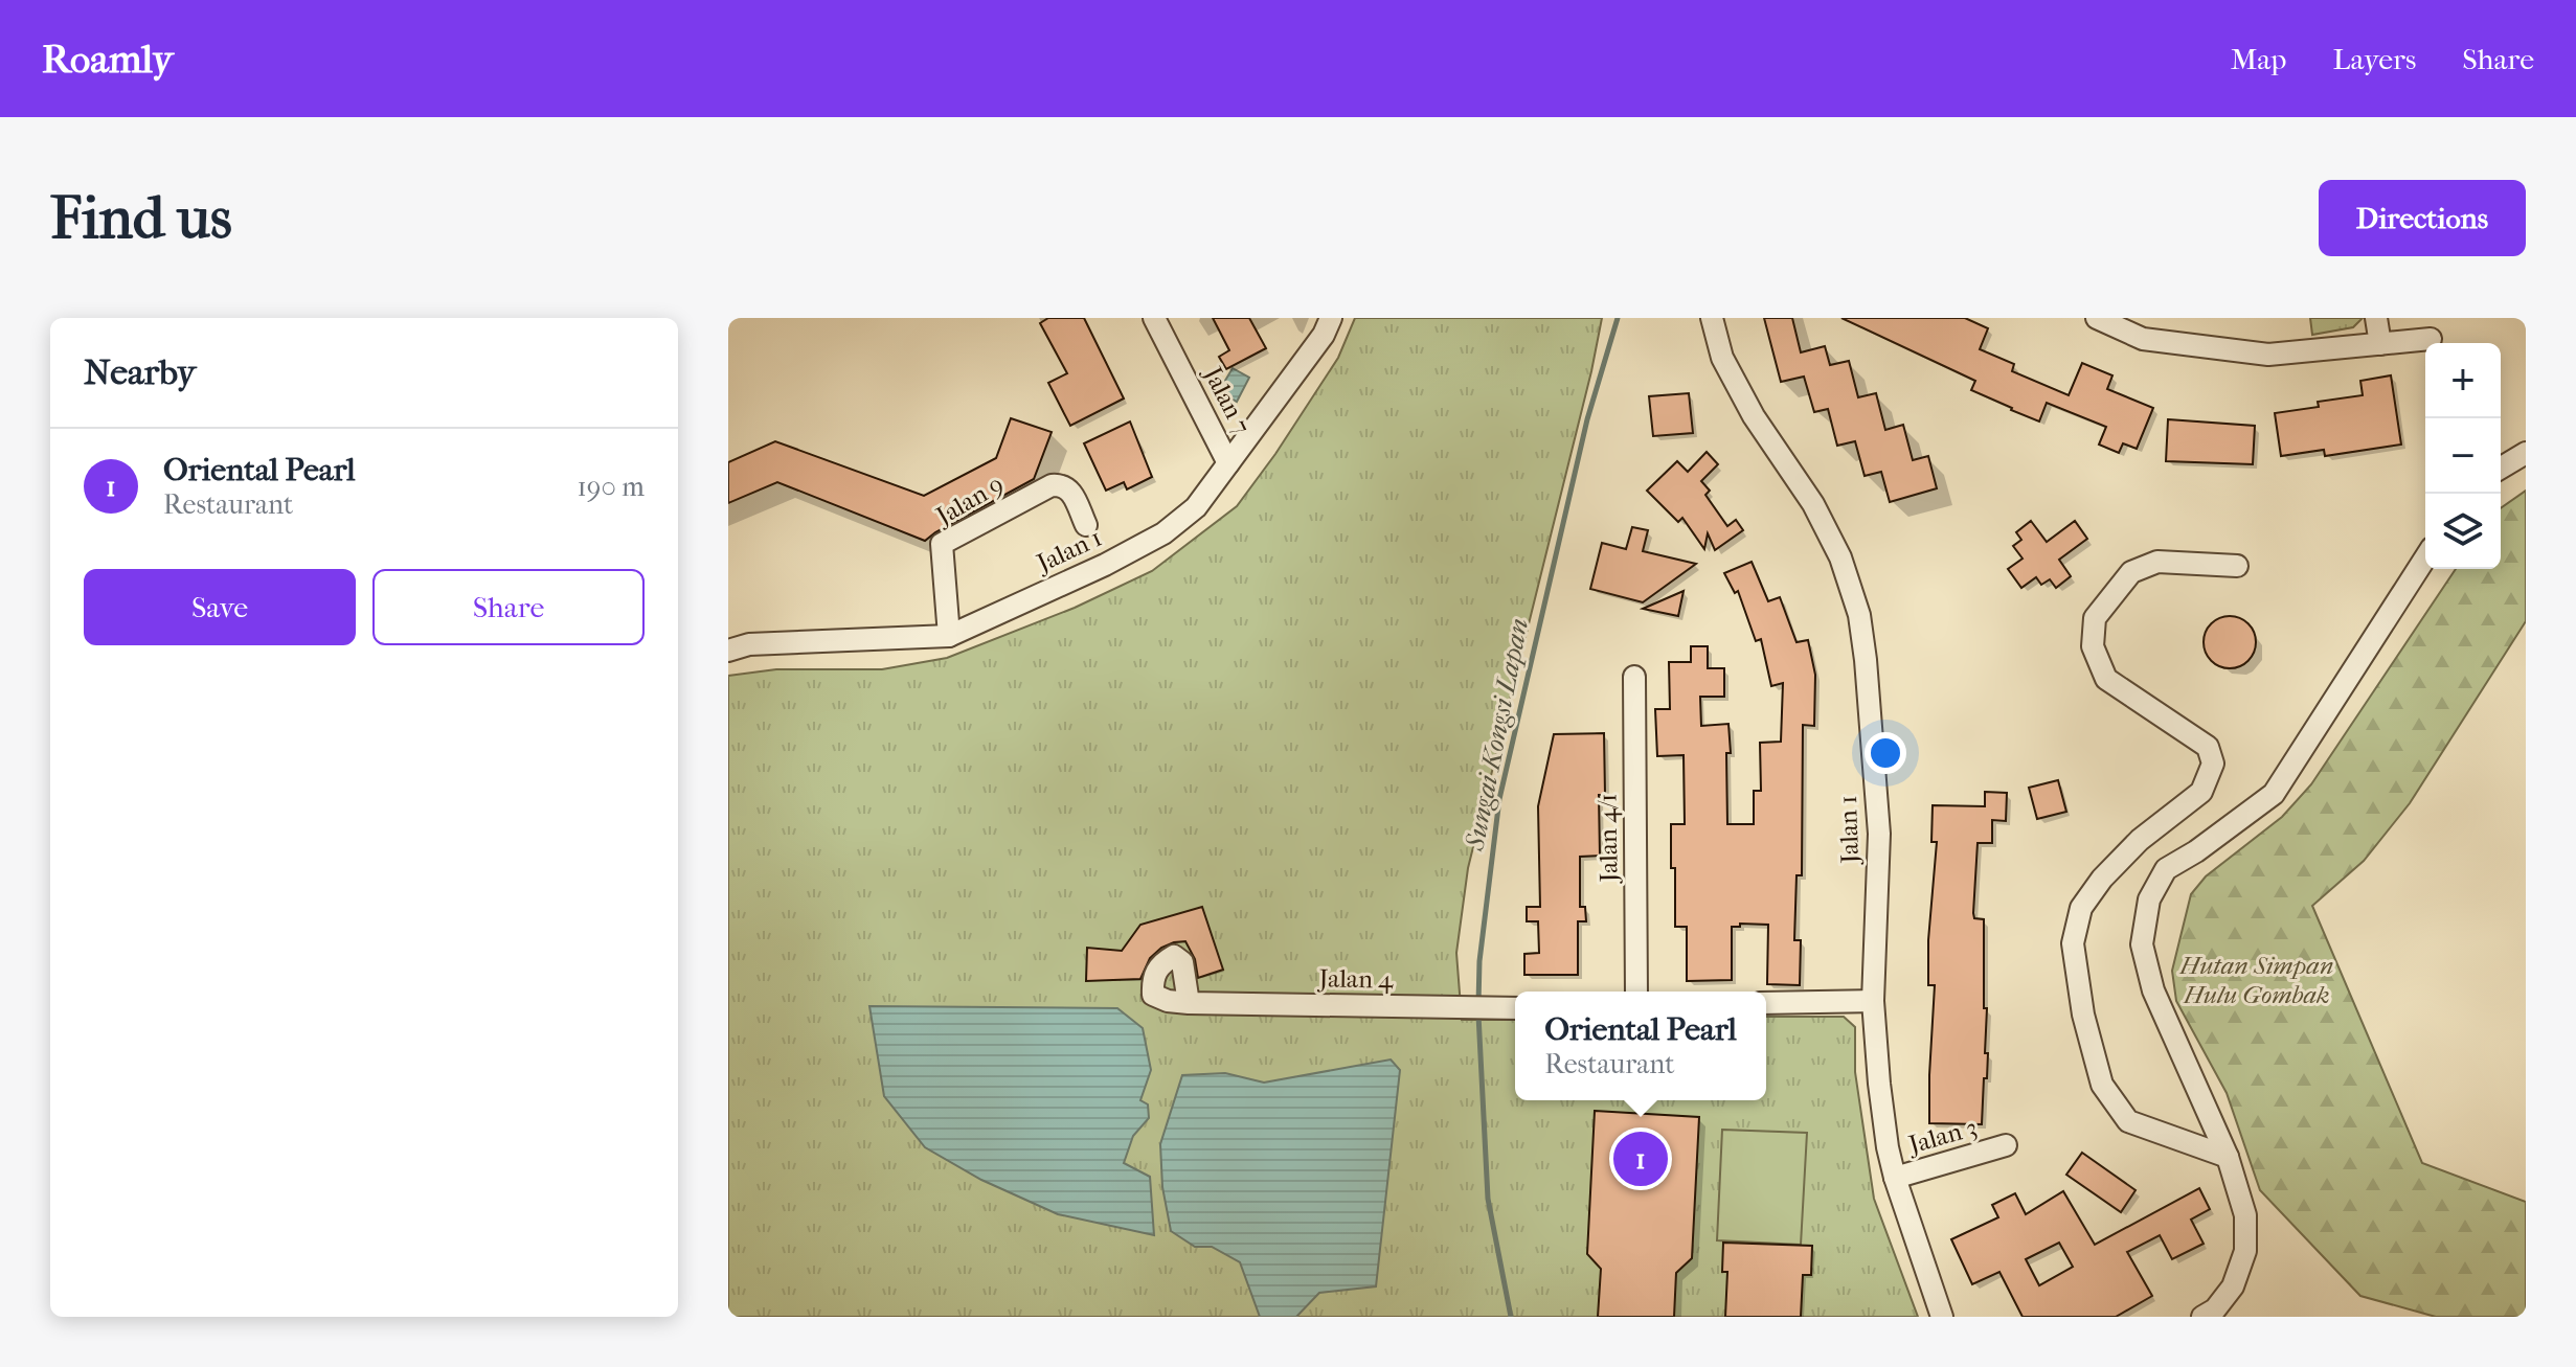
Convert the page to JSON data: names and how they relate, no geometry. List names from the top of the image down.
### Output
{
  "streets": {
    "street": [
      "Jalan 7",
      "Jalan 9",
      "Jalan 1",
      "Jalan 4/1",
      "Jalan 4",
      "Jalan 3"
    ]
  },
  "crossings": [
    ["Jalan 7", "Jalan 1"],
    ["Jalan 9", "Jalan 1"],
    ["Jalan 1", "Jalan 3"]
  ],
  "water": ["Sungai Kongsi Lapan"],
  "parks": ["Hutan Simpan Hulu Gombak"],
  "page": {
    "header": "Roamly",
    "nav": ["Map", "Layers", "Share"],
    "buttons": [
      "Directions",
      ["Save", "Share"]
    ],
    "title": "Find us",
    "heading": "Nearby",
    "map_buttons": ["+", "−"],
    "list": [
      {
        "mark": "1",
        "name": "Oriental Pearl",
        "note": "Restaurant",
        "value": "190 m"
      }
    ],
    "popup": ["Oriental Pearl", "Restaurant"],
    "pins": "1"
  }
}
